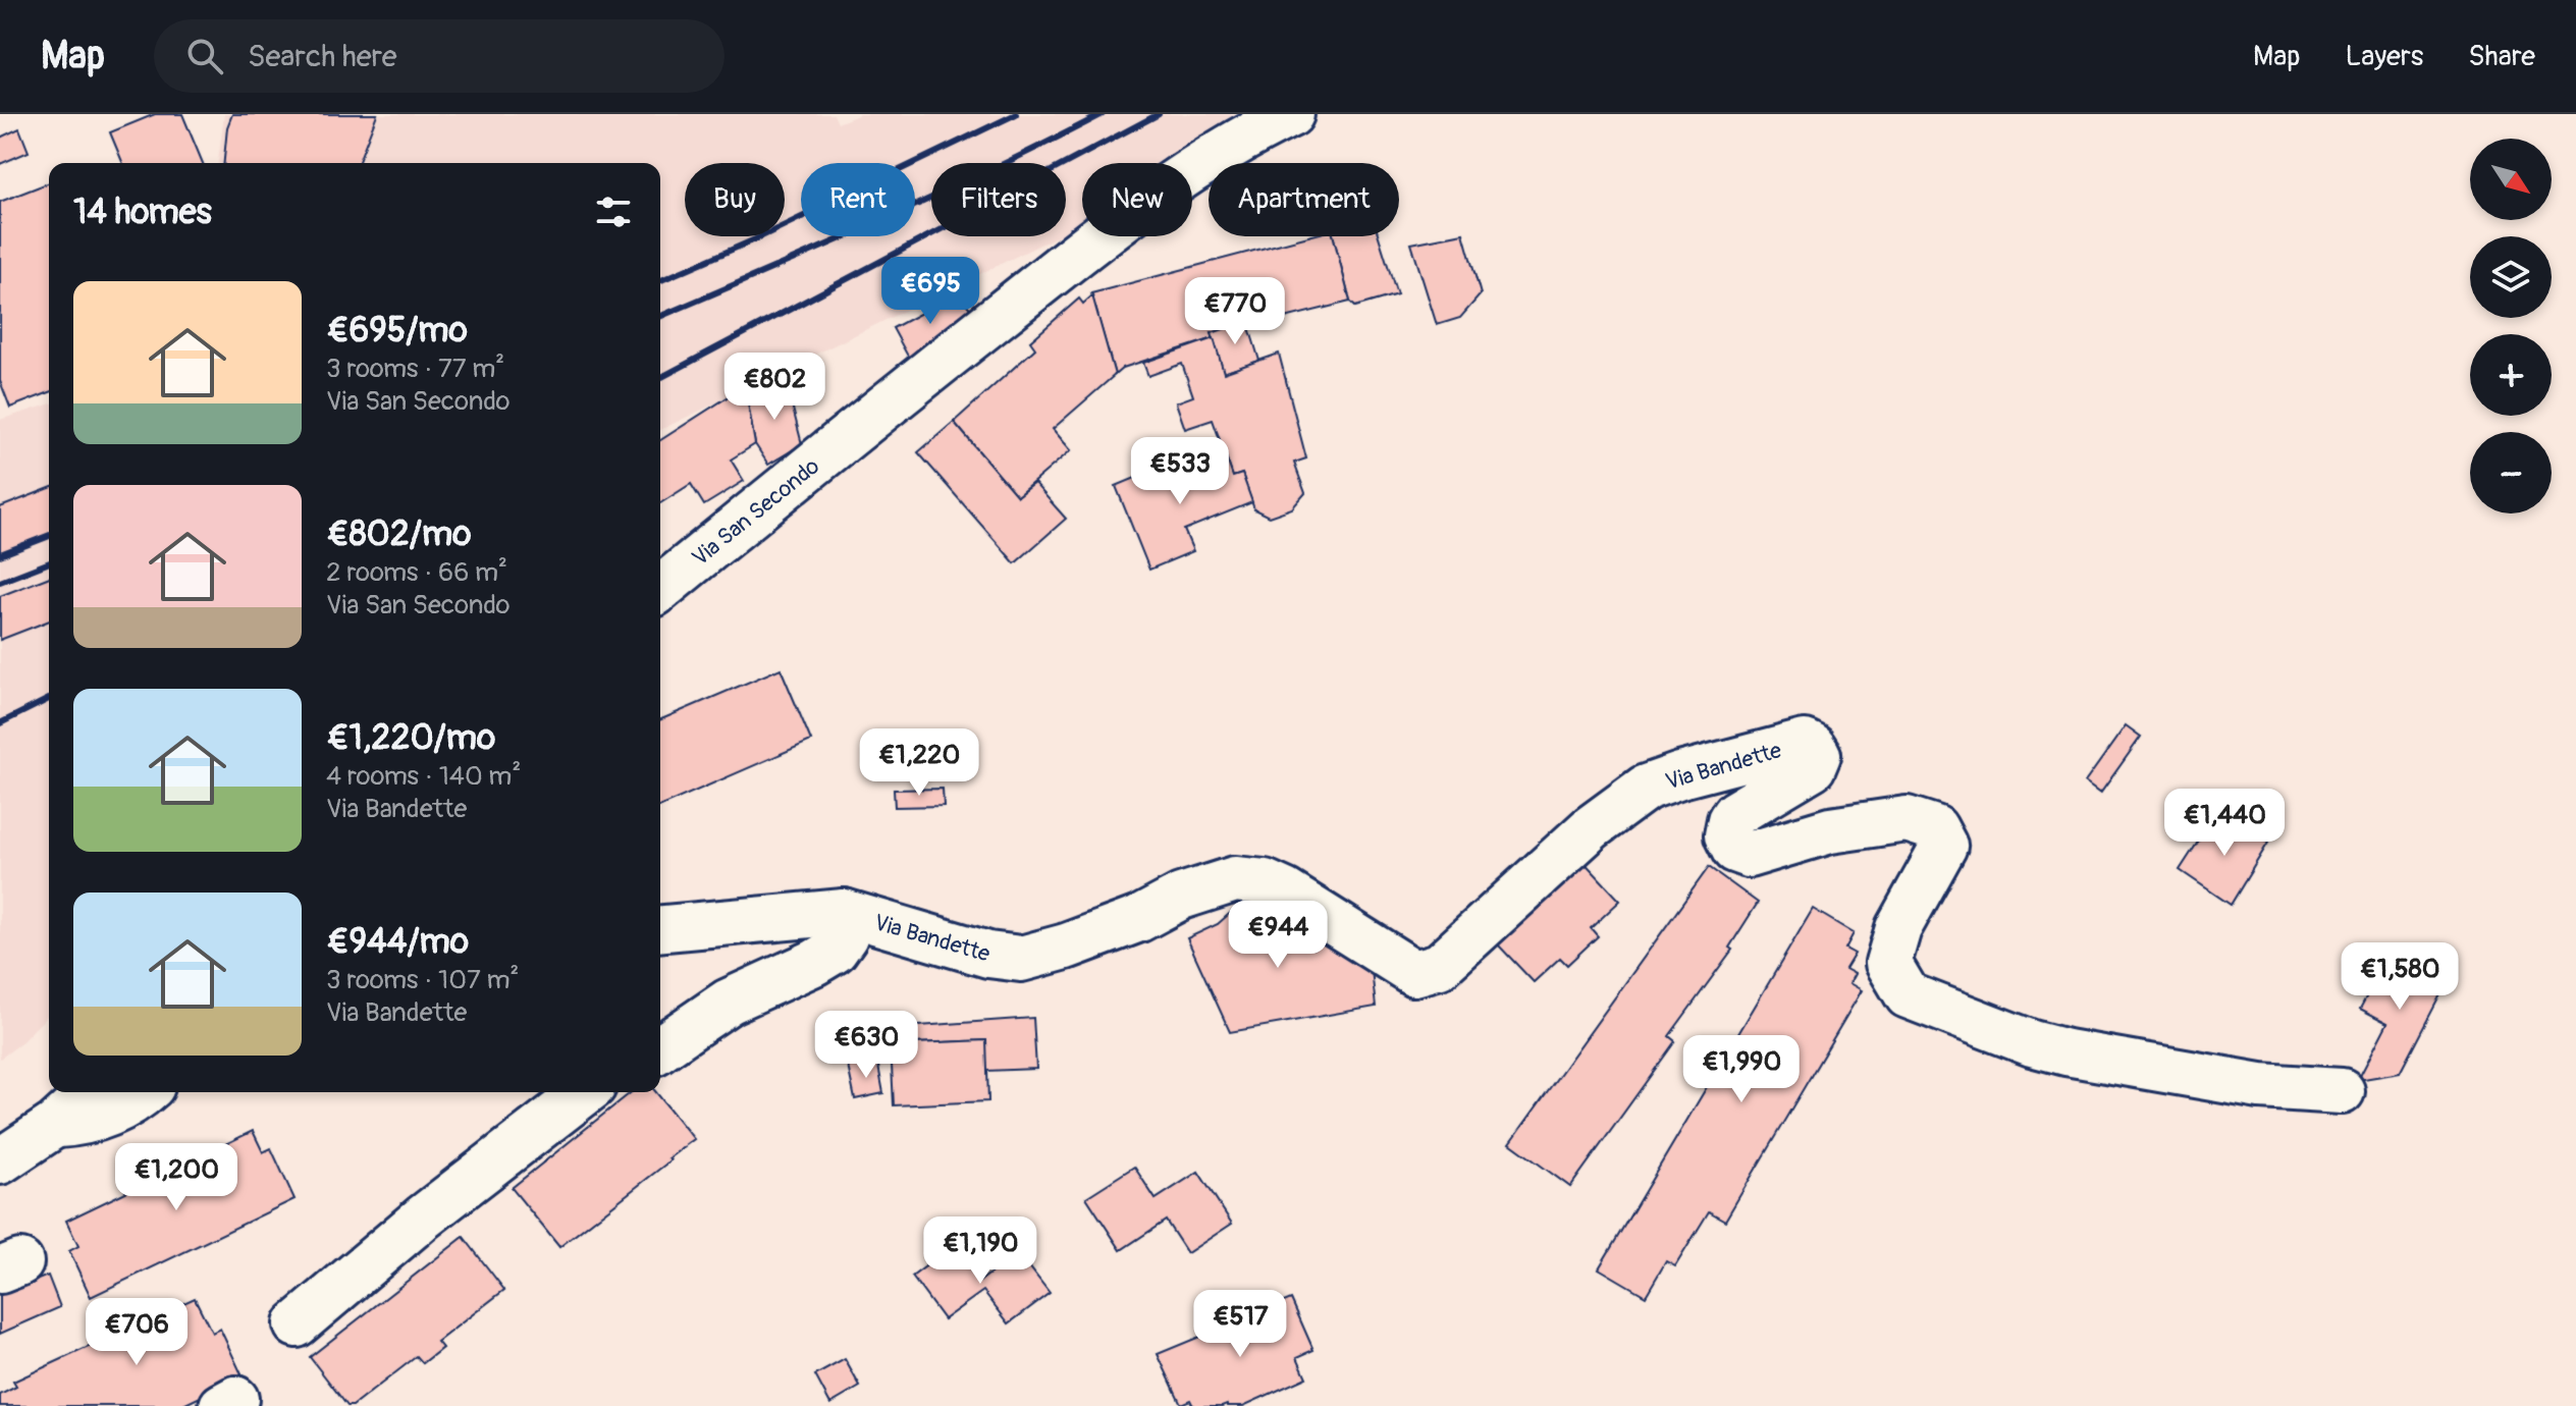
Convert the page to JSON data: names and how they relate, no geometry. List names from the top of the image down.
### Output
{
  "streets": {
    "street": ["Via San Secondo", "Via Bandette"]
  },
  "north": "bottom right",
  "page": {
    "header": "Map",
    "search": "Search here",
    "nav": ["Map", "Layers", "Share"],
    "map_buttons": ["+", "−"],
    "chip": [
      "Buy",
      "Rent",
      "Filters",
      "New",
      "Apartment"
    ],
    "heading": "14 homes",
    "price": [
      "€695",
      "€770",
      "€802",
      "€533",
      "€1,220",
      "€1,440",
      "€944",
      "€1,580",
      "€630",
      "€1,990",
      "€1,200",
      "€1,190",
      "€517",
      "€706"
    ],
    "list": [
      {
        "name": "€695/mo",
        "note": "3 rooms · 77 m² · Via San Secondo"
      },
      {
        "name": "€802/mo",
        "note": "2 rooms · 66 m² · Via San Secondo"
      },
      {
        "name": "€1,220/mo",
        "note": "4 rooms · 140 m² · Via Bandette"
      },
      {
        "name": "€944/mo",
        "note": "3 rooms · 107 m² · Via Bandette"
      }
    ]
  }
}
